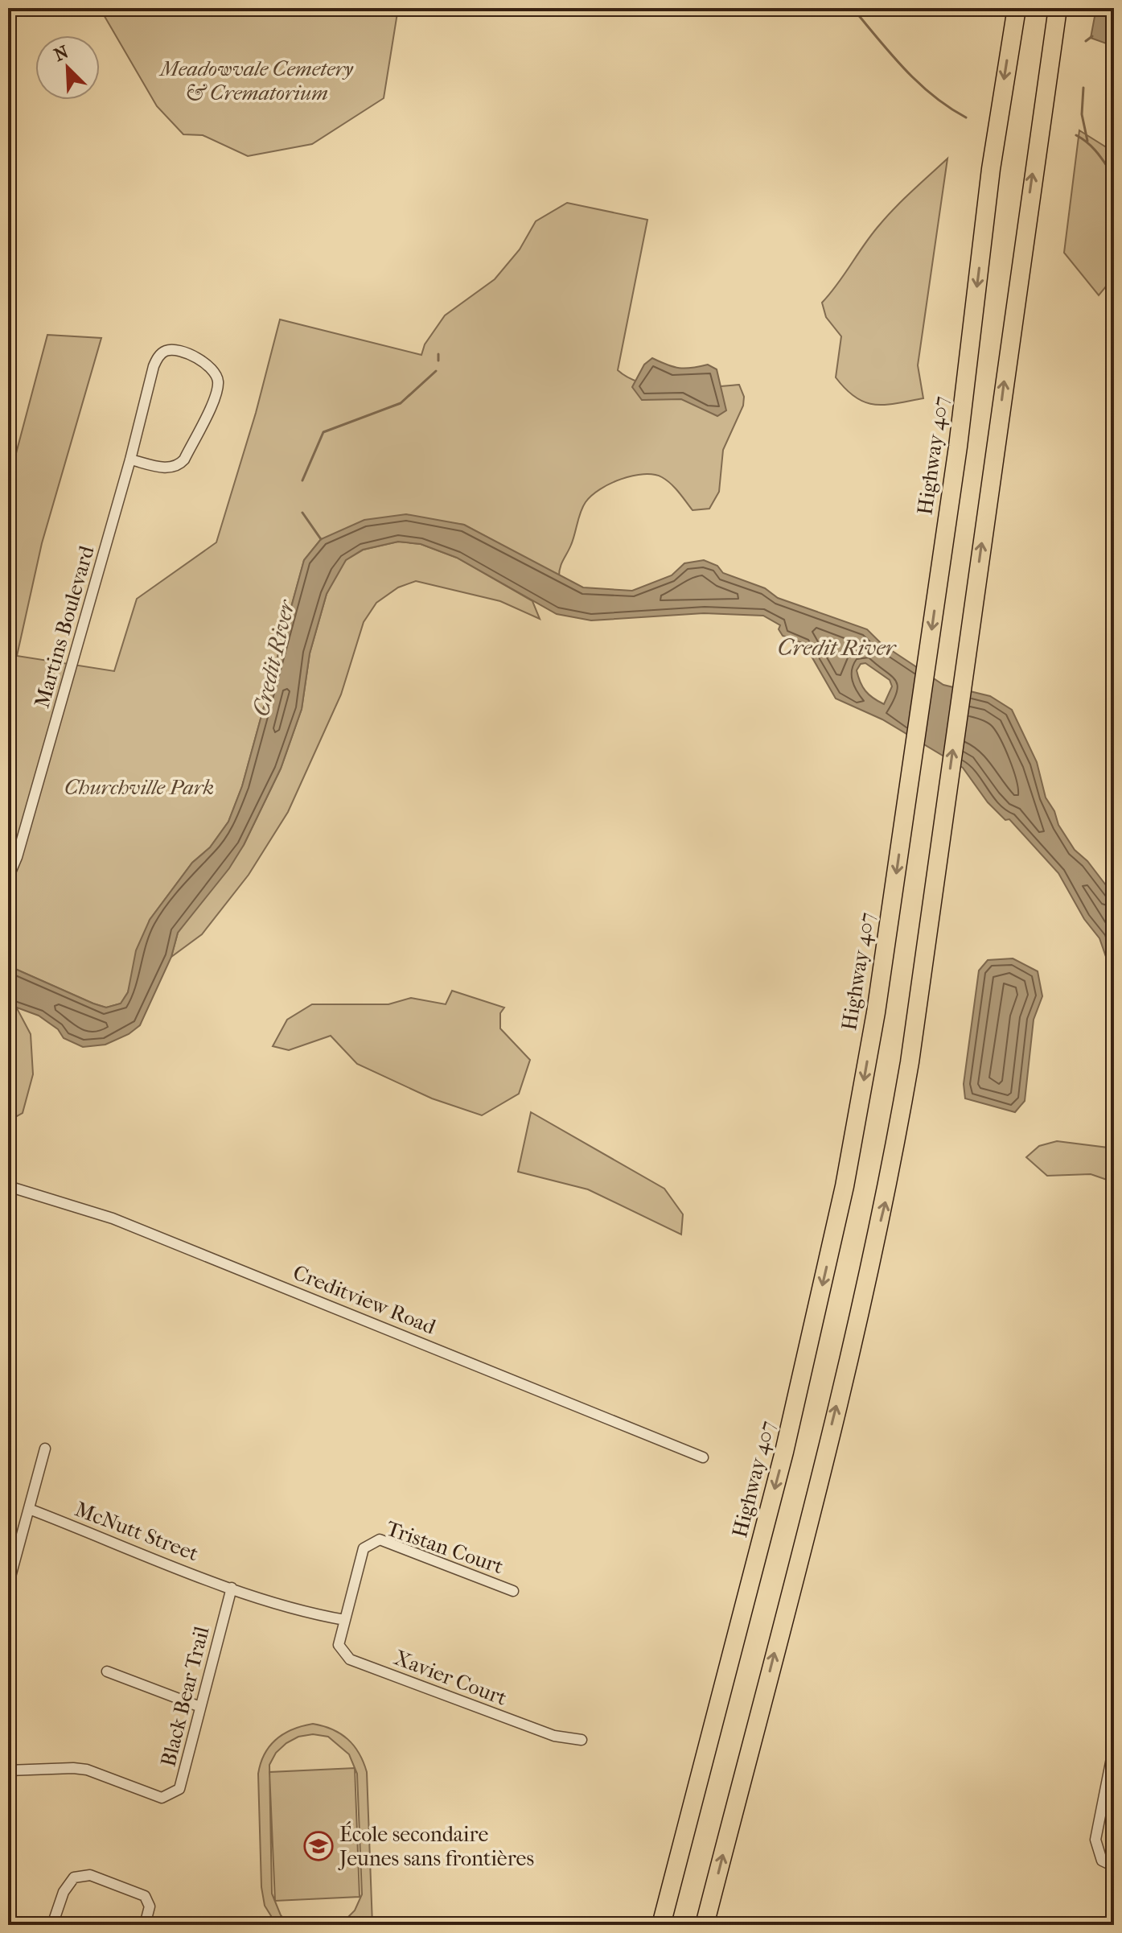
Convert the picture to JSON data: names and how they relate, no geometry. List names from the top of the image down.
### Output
{
  "streets": {
    "highway": ["Highway 407"],
    "street": [
      "Martins Boulevard",
      "Creditview Road",
      "McNutt Street",
      "Tristan Court",
      "Xavier Court",
      "Black Bear Trail"
    ]
  },
  "crossings": [
    ["McNutt Street", "Tristan Court"],
    ["McNutt Street", "Xavier Court"],
    ["McNutt Street", "Black Bear Trail"],
    ["Tristan Court", "Xavier Court"]
  ],
  "water": ["Credit River"],
  "parks": ["Meadowvale Cemetery & Crematorium", "Churchville Park"],
  "places": {
    "school or university": ["École secondaire Jeunes sans frontières"]
  },
  "north": "top left"
}
